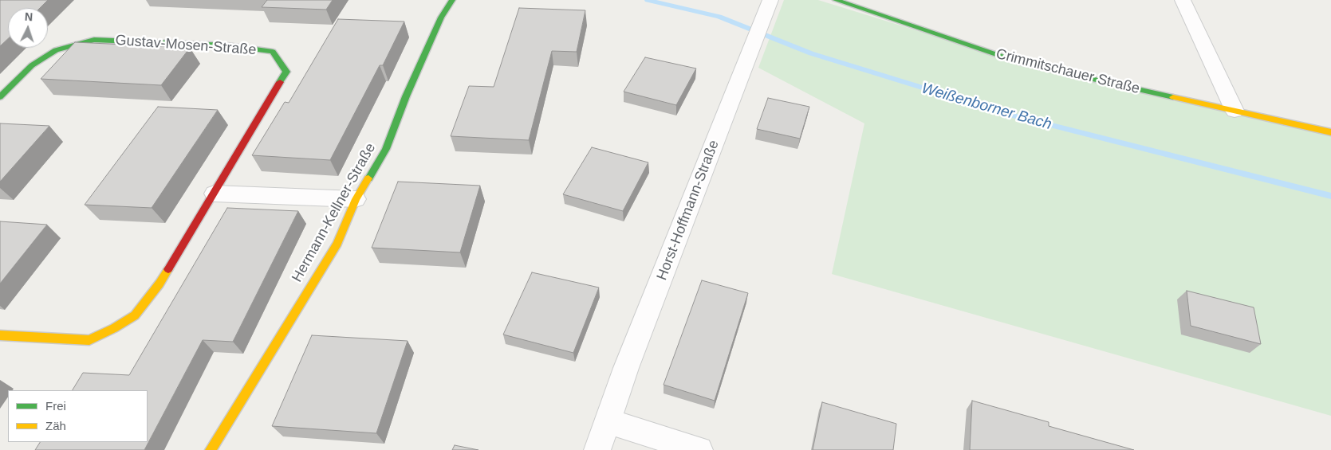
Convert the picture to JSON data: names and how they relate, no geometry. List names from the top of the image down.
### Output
{
  "streets": {
    "street": [
      "Gustav-Mosen-Straße",
      "Crimmitschauer Straße",
      "Horst-Hoffmann-Straße",
      "Hermann-Kellner-Straße"
    ]
  },
  "water": ["Weißenborner Bach"],
  "legend": ["Frei", "Zäh"],
  "north": "top"
}
